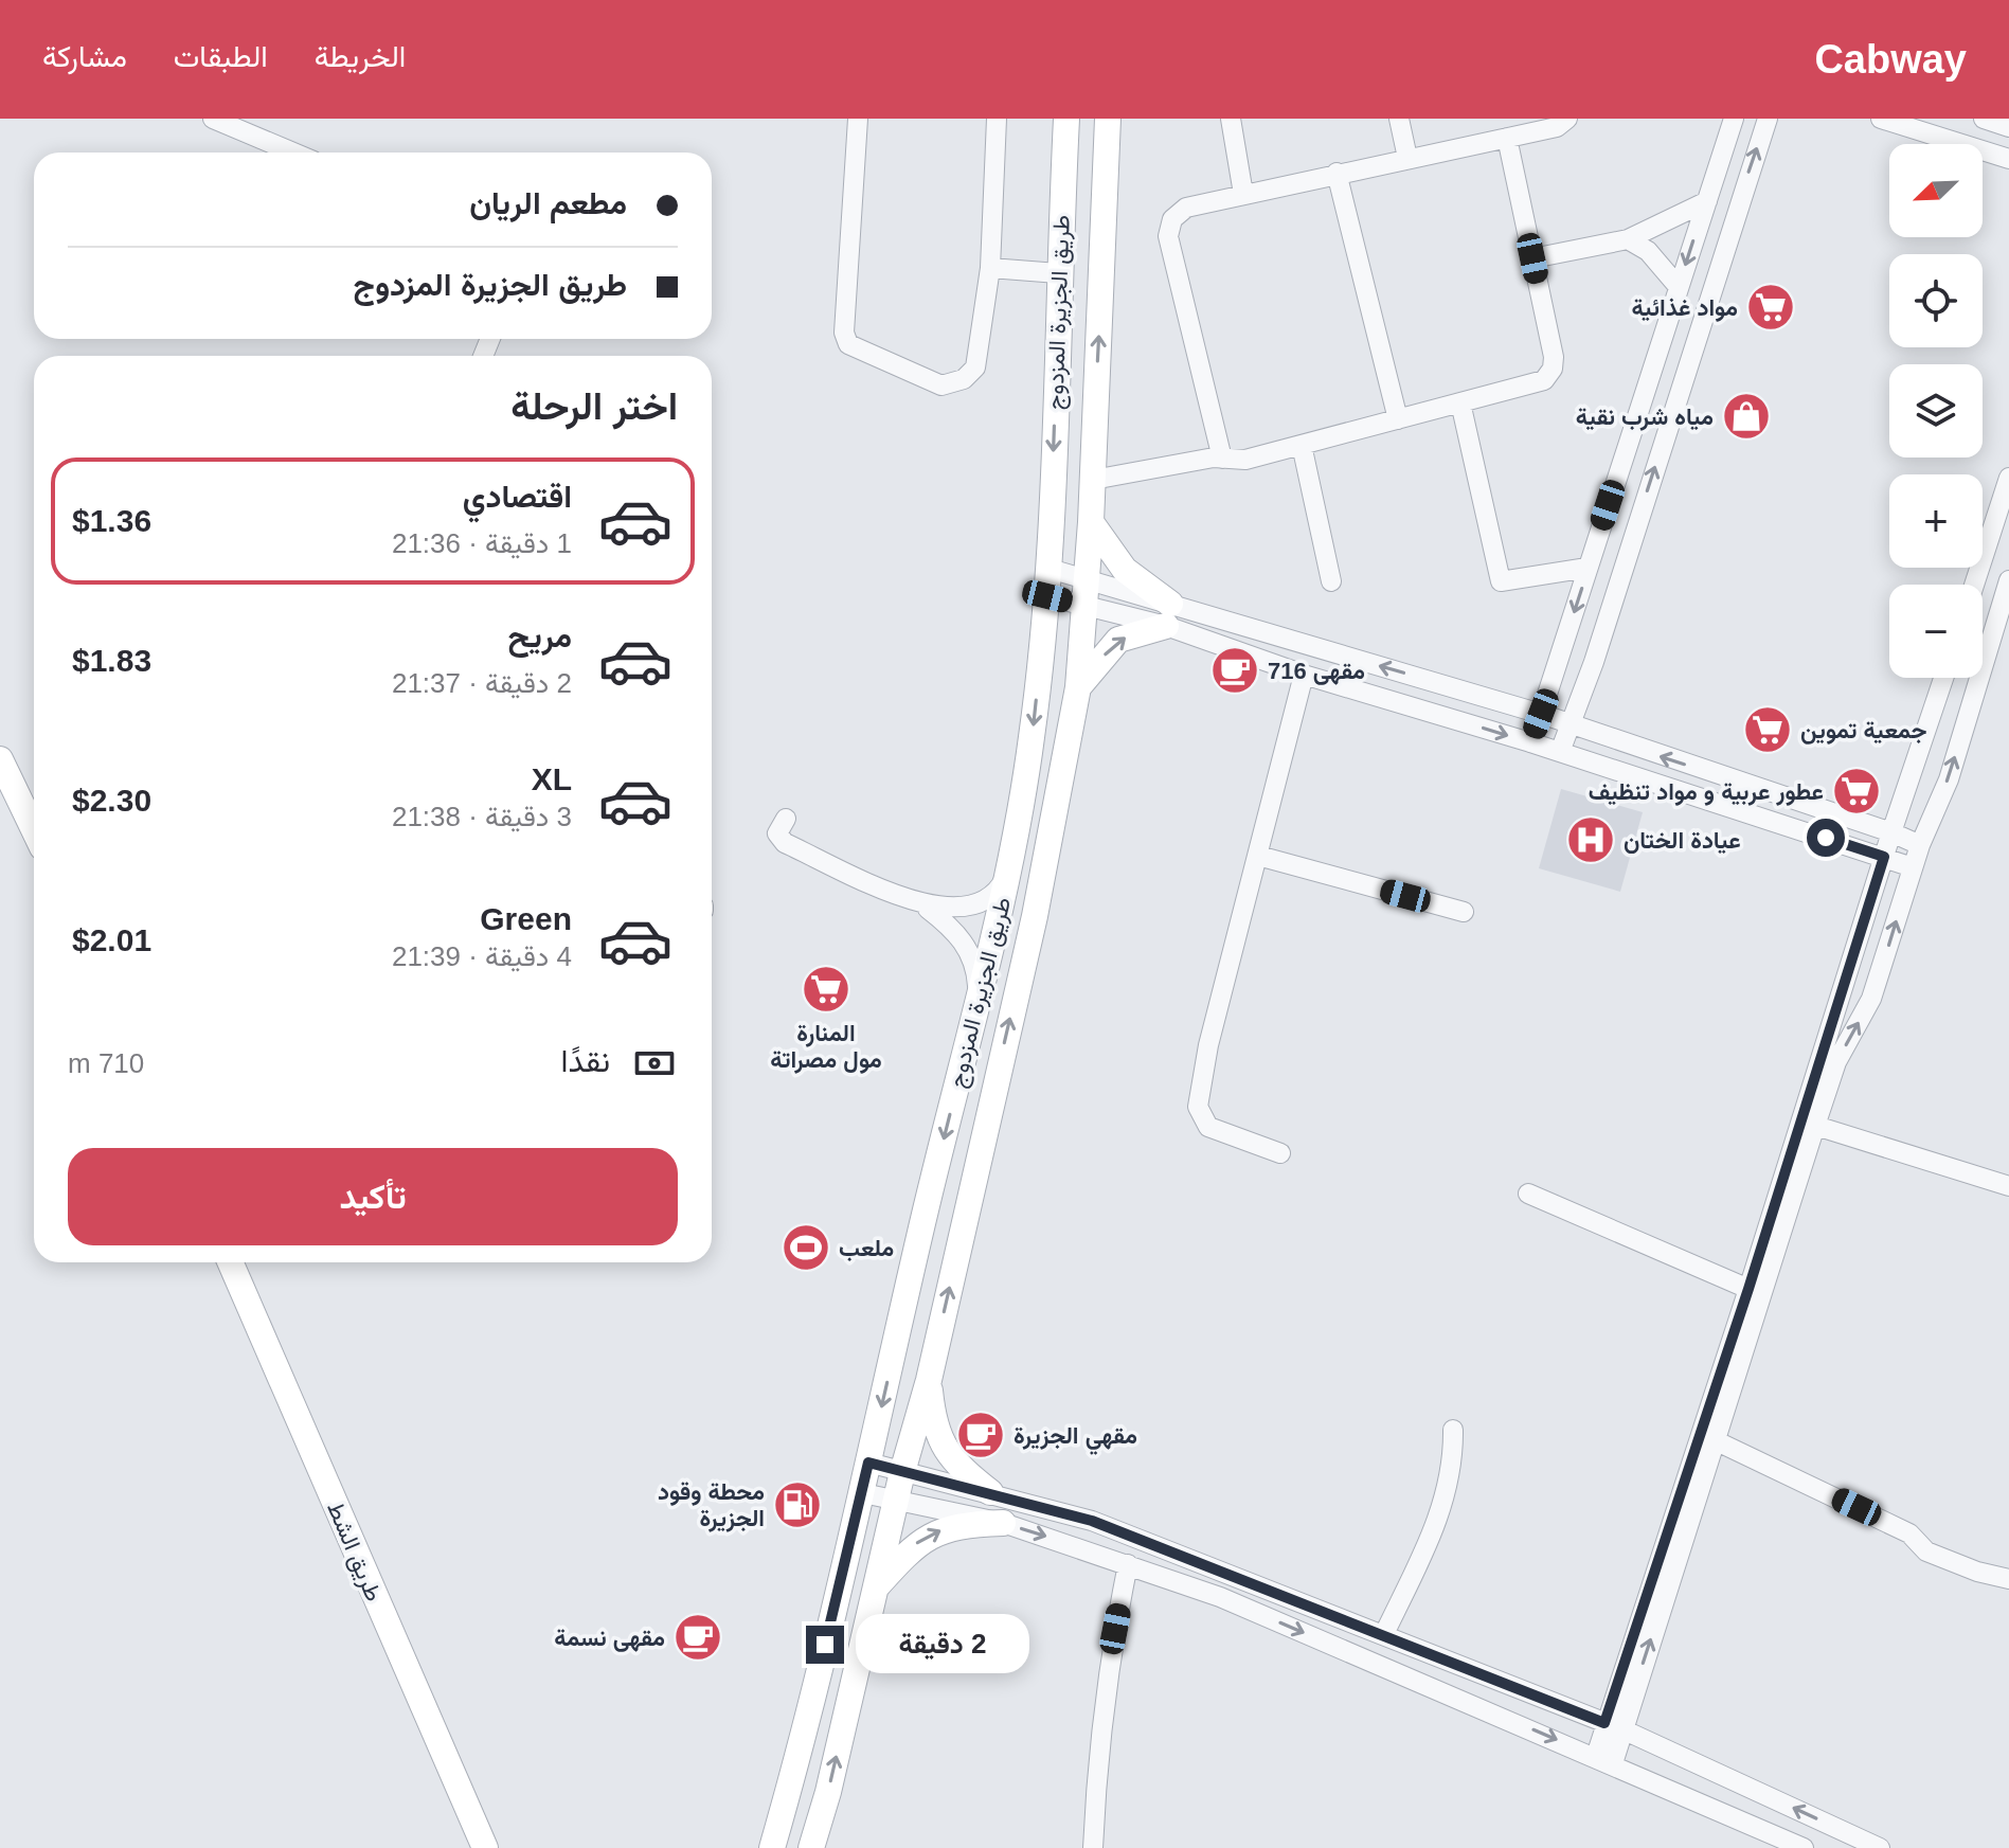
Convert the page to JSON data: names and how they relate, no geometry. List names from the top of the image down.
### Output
{
  "streets": {
    "main road": ["طريق الجزيرة المزدوج", "طريق الشط"]
  },
  "places": {
    "supermarket": [
      "مواد غذائية",
      "جمعية تموين",
      "عطور عربية و مواد تنظيف",
      "المنارة مول مصراتة"
    ],
    "shop": ["مياه شرب نقية"],
    "cafe": ["مقهى 716", "مقهي الجزيرة", "مقهى نسمة"],
    "hospital": ["عيادة الختان"],
    "sports": ["ملعب"],
    "fuel station": ["محطة وقود الجزيرة"]
  },
  "north": "bottom left",
  "page": {
    "header": "Cabway",
    "nav": ["الخريطة", "الطبقات", "مشاركة"],
    "map_buttons": ["+", "−"],
    "banner": ["مطعم الريان", "طريق الجزيرة المزدوج"],
    "heading": "اختر الرحلة",
    "list": [
      {
        "name": "اقتصادي",
        "note": "1 دقيقة · 21:36",
        "value": "$1.36"
      },
      {
        "name": "مريح",
        "note": "2 دقيقة · 21:37",
        "value": "$1.83"
      },
      {
        "name": "XL",
        "note": "3 دقيقة · 21:38",
        "value": "$2.30"
      },
      {
        "name": "Green",
        "note": "4 دقيقة · 21:39",
        "value": "$2.01"
      }
    ],
    "pay": ["نقدًا", "710 m"],
    "buttons": "تأكيد",
    "bubble": "2 دقيقة"
  }
}
